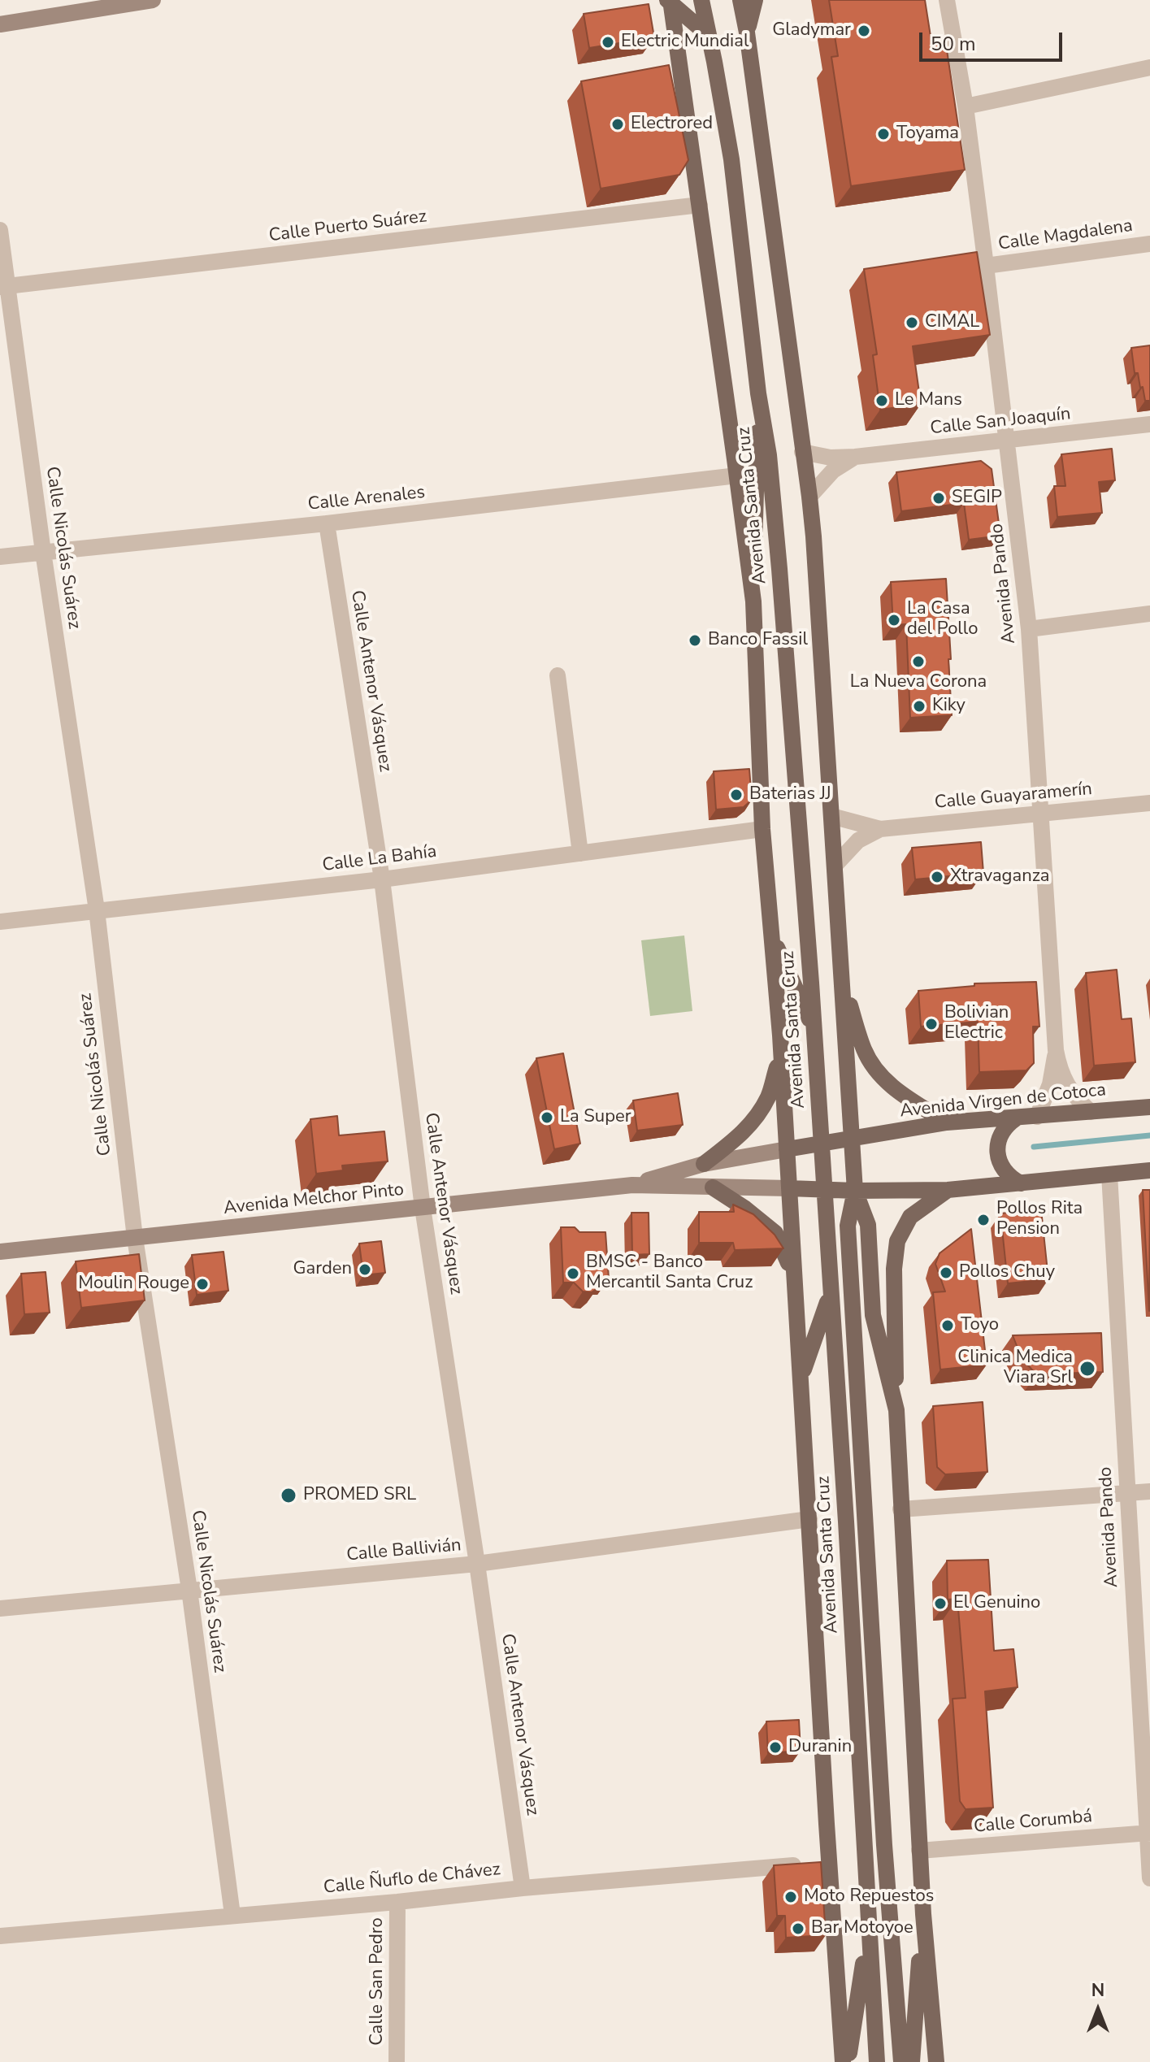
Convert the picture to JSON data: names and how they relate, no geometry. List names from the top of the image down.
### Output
{
  "streets": {
    "main road": ["Avenida Santa Cruz", "Avenida Virgen de Cotoca", "Avenida Melchor Pinto"],
    "street": [
      "Calle Puerto Suárez",
      "Calle Magdalena",
      "Calle San Joaquín",
      "Calle Arenales",
      "Calle Nicolás Suárez",
      "Avenida Pando",
      "Calle Antenor Vásquez",
      "Calle Guayaramerín",
      "Calle La Bahía",
      "Calle Ballivián",
      "Calle Corumbá",
      "Calle Ñuflo de Chávez",
      "Calle San Pedro"
    ]
  },
  "crossings": [
    ["Calle Puerto Suárez", "Avenida Santa Cruz"],
    ["Calle Puerto Suárez", "Calle Nicolás Suárez"],
    ["Calle Magdalena", "Avenida Pando"],
    ["Calle San Joaquín", "Avenida Pando"],
    ["Calle Arenales", "Avenida Santa Cruz"],
    ["Calle Arenales", "Calle Nicolás Suárez"],
    ["Calle Arenales", "Calle Antenor Vásquez"],
    ["Avenida Santa Cruz", "Calle La Bahía"],
    ["Avenida Santa Cruz", "Avenida Virgen de Cotoca"],
    ["Avenida Santa Cruz", "Avenida Melchor Pinto"],
    ["Avenida Santa Cruz", "Calle Ballivián"],
    ["Avenida Santa Cruz", "Calle Ñuflo de Chávez"],
    ["Calle Nicolás Suárez", "Calle La Bahía"],
    ["Calle Nicolás Suárez", "Avenida Melchor Pinto"],
    ["Calle Nicolás Suárez", "Calle Ballivián"],
    ["Calle Nicolás Suárez", "Calle Ñuflo de Chávez"],
    ["Avenida Pando", "Calle Guayaramerín"],
    ["Avenida Pando", "Avenida Virgen de Cotoca"],
    ["Avenida Pando", "Calle Corumbá"],
    ["Calle Antenor Vásquez", "Calle La Bahía"],
    ["Calle Antenor Vásquez", "Avenida Melchor Pinto"],
    ["Calle Antenor Vásquez", "Calle Ballivián"],
    ["Calle Antenor Vásquez", "Calle Ñuflo de Chávez"],
    ["Avenida Virgen de Cotoca", "Avenida Melchor Pinto"],
    ["Calle Ñuflo de Chávez", "Calle San Pedro"]
  ],
  "places": [
    "Gladymar",
    "Electric Mundial",
    "Electrored",
    "Toyama",
    "CIMAL",
    "Le Mans",
    "SEGIP",
    "La Casa del Pollo",
    "Banco Fassil",
    "La Nueva Corona",
    "Kiky",
    "Baterias JJ",
    "Xtravaganza",
    "Bolivian Electric",
    "La Super",
    "Pollos Rita Pension",
    "Garden",
    "Pollos Chuy",
    "BMSC - Banco Mercantil Santa Cruz",
    "Moulin Rouge",
    "Toyo",
    "Clinica Medica Viara Srl",
    "PROMED SRL",
    "El Genuino",
    "Duranin",
    "Moto Repuestos",
    "Bar Motoyoe"
  ],
  "scale_bar": "50 m",
  "north": "top"
}
